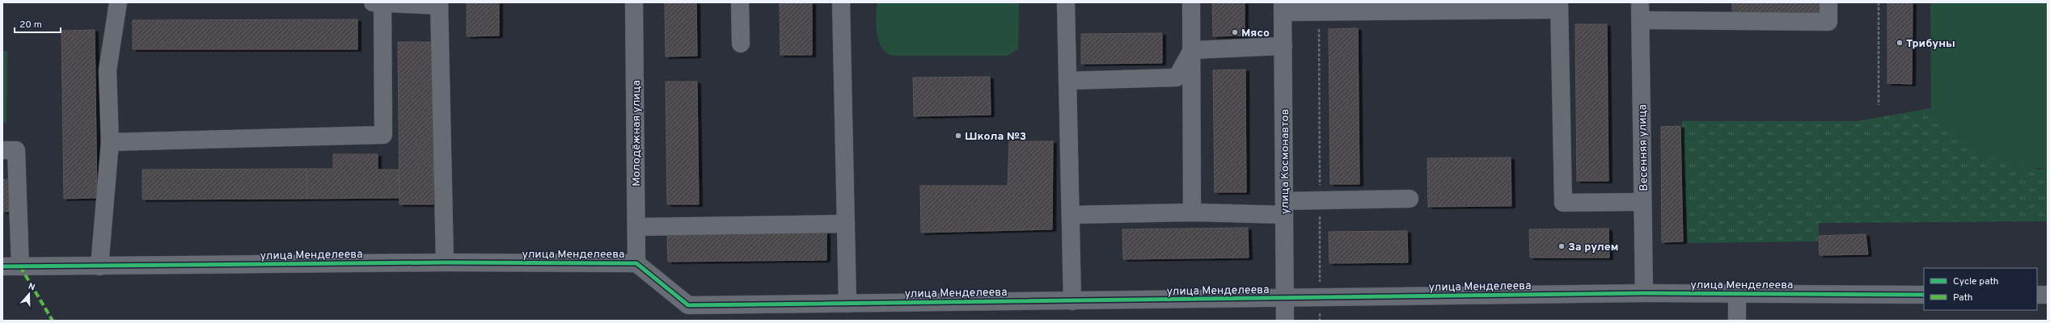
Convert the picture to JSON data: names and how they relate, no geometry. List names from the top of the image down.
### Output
{
  "streets": {
    "street": [
      "Молодёжная улица",
      "Весенняя улица",
      "улица Космонавтов",
      "улица Менделеева"
    ]
  },
  "crossings": [
    ["Молодёжная улица", "улица Менделеева"],
    ["Весенняя улица", "улица Менделеева"],
    ["улица Космонавтов", "улица Менделеева"]
  ],
  "places": [
    "Мясо",
    "Трибуны",
    "Школа №3",
    "За рулем"
  ],
  "legend": ["Cycle path", "Path"],
  "scale_bar": "20 m",
  "north": "top"
}
